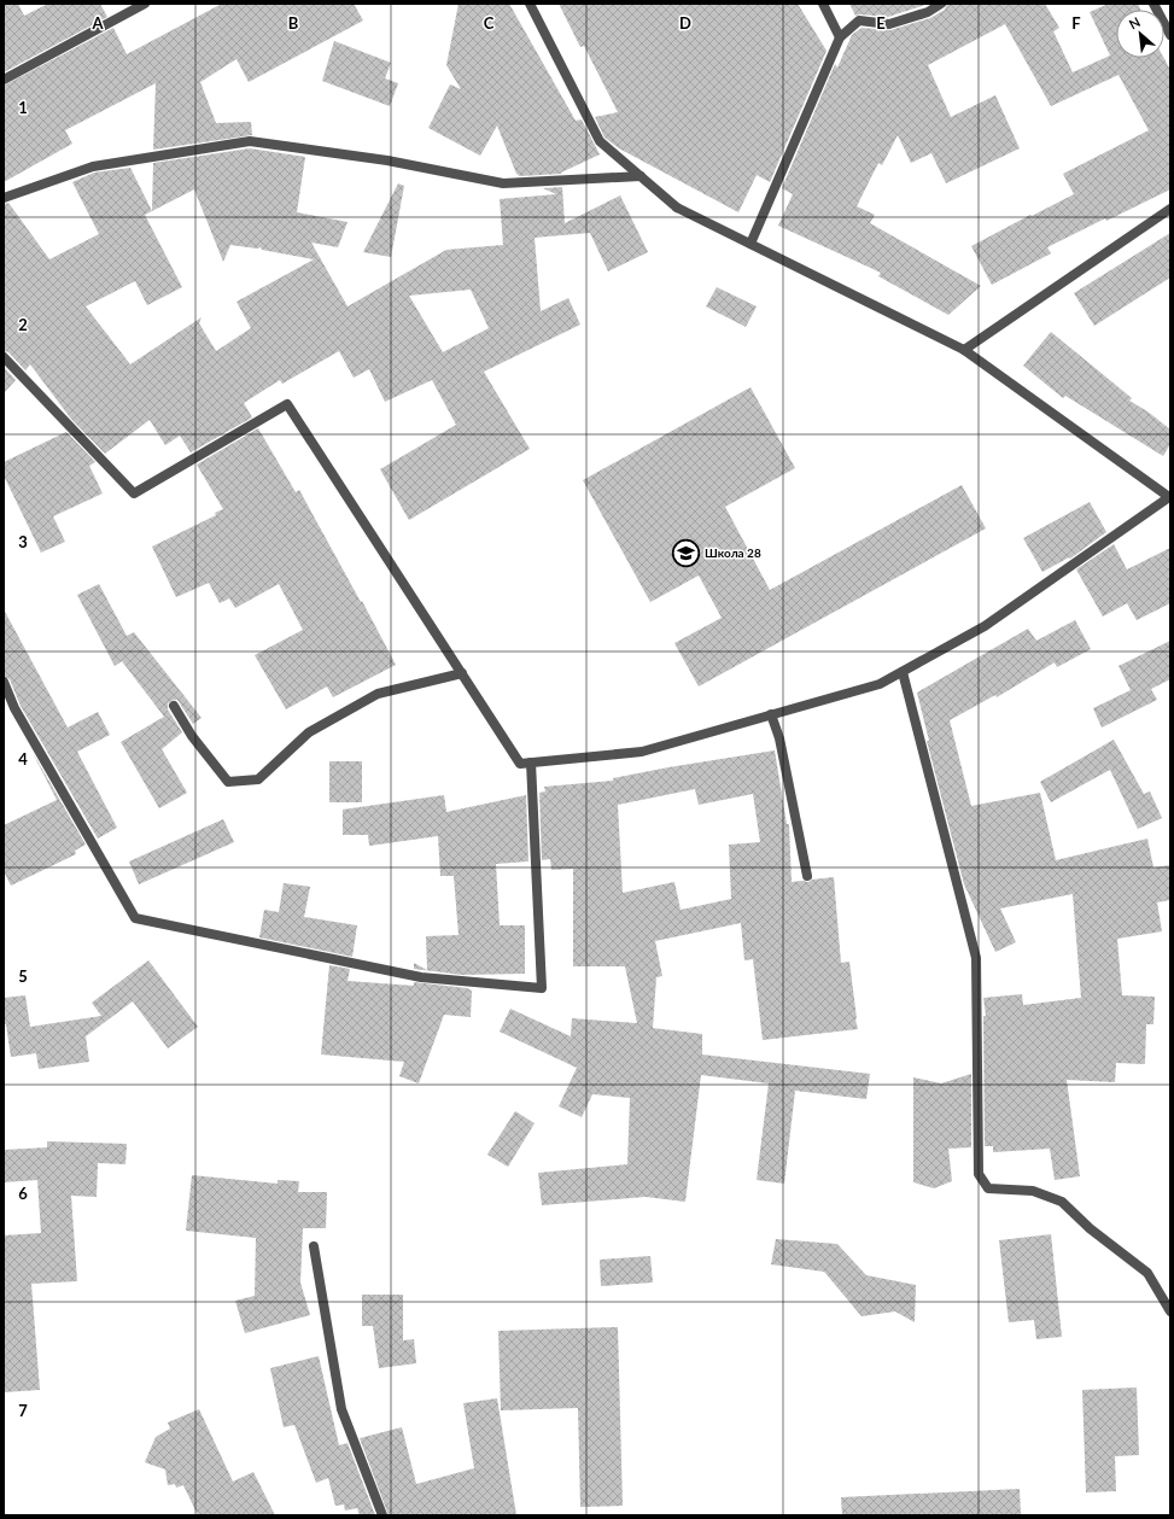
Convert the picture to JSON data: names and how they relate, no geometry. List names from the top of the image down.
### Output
{
  "places": {
    "school or university": ["Школа 28"]
  },
  "north": "top left",
  "grid": {
    "columns": [
      "A",
      "B",
      "C",
      "D",
      "E",
      "F"
    ],
    "rows": [
      "1",
      "2",
      "3",
      "4",
      "5",
      "6",
      "7"
    ]
  }
}
